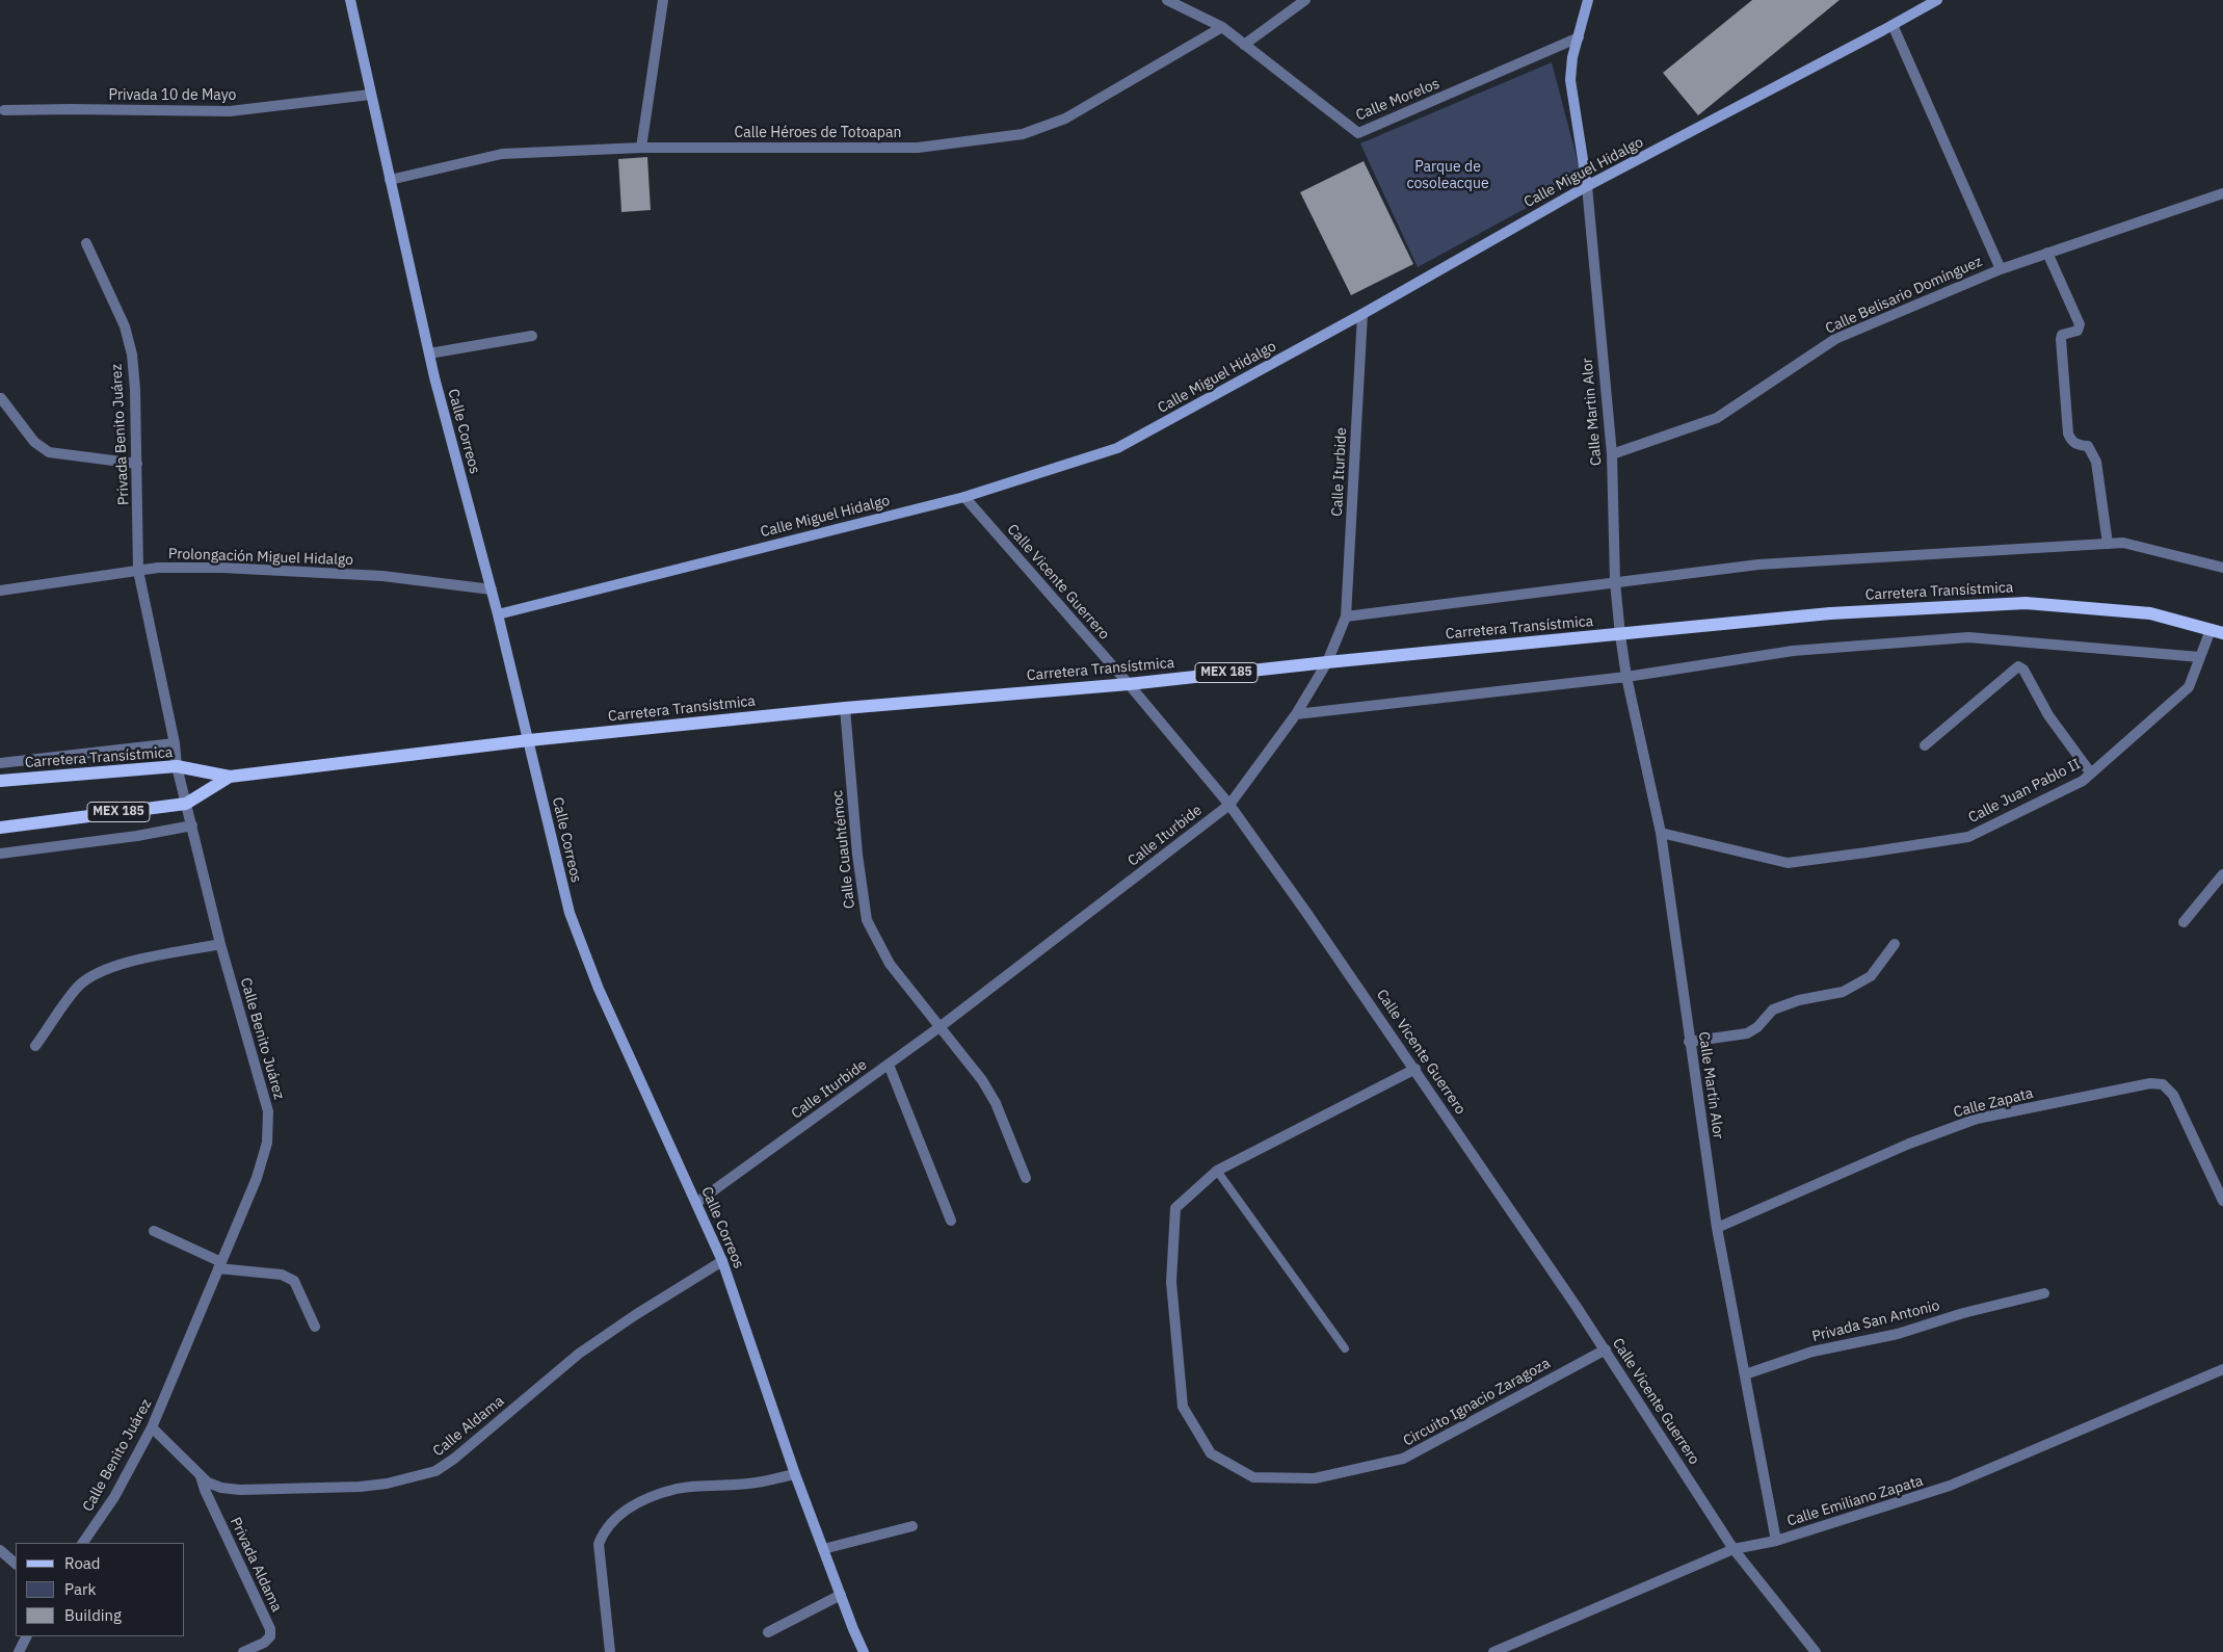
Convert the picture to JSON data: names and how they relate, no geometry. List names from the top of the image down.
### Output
{
  "streets": {
    "main road": [
      "Calle Miguel Hidalgo",
      "Calle Correos",
      "Carretera Transístmica",
      "MEX 185"
    ],
    "street": [
      "Privada 10 de Mayo",
      "Calle Morelos",
      "Calle Héroes de Totoapan",
      "Calle Belisario Domínguez",
      "Calle Martin Alor",
      "Privada Benito Juárez",
      "Calle Iturbide",
      "Prolongación Miguel Hidalgo",
      "Calle Vicente Guerrero",
      "Calle Juan Pablo II",
      "Calle Cuauhtémoc",
      "Calle Benito Juárez",
      "Calle Martín Alor",
      "Calle Zapata",
      "Privada San Antonio",
      "Circuito Ignacio Zaragoza",
      "Calle Aldama",
      "Calle Emiliano Zapata",
      "Privada Aldama"
    ]
  },
  "crossings": [
    ["Privada 10 de Mayo", "Calle Correos"],
    ["Calle Morelos", "Calle Héroes de Totoapan"],
    ["Calle Héroes de Totoapan", "Calle Correos"],
    ["Calle Miguel Hidalgo", "Calle Martin Alor"],
    ["Calle Miguel Hidalgo", "Calle Correos"],
    ["Calle Miguel Hidalgo", "Calle Iturbide"],
    ["Calle Miguel Hidalgo", "Calle Vicente Guerrero"],
    ["Calle Belisario Domínguez", "Calle Martin Alor"],
    ["Calle Martin Alor", "Carretera Transístmica"],
    ["Calle Martin Alor", "Calle Martín Alor"],
    ["Calle Correos", "Calle Iturbide"],
    ["Calle Correos", "Prolongación Miguel Hidalgo"],
    ["Calle Correos", "Carretera Transístmica"],
    ["Calle Correos", "Calle Aldama"],
    ["Privada Benito Juárez", "Prolongación Miguel Hidalgo"],
    ["Privada Benito Juárez", "Calle Benito Juárez"],
    ["Calle Iturbide", "Calle Vicente Guerrero"],
    ["Calle Iturbide", "Carretera Transístmica"],
    ["Calle Iturbide", "Calle Cuauhtémoc"],
    ["Prolongación Miguel Hidalgo", "Calle Benito Juárez"],
    ["Calle Vicente Guerrero", "Carretera Transístmica"],
    ["Calle Vicente Guerrero", "Circuito Ignacio Zaragoza"],
    ["Calle Vicente Guerrero", "Calle Emiliano Zapata"],
    ["Carretera Transístmica", "Calle Juan Pablo II"],
    ["Carretera Transístmica", "Calle Cuauhtémoc"],
    ["Carretera Transístmica", "Calle Benito Juárez"],
    ["Carretera Transístmica", "Calle Martín Alor"],
    ["Calle Juan Pablo II", "Calle Martín Alor"],
    ["Calle Benito Juárez", "Calle Aldama"],
    ["Calle Martín Alor", "Calle Zapata"],
    ["Calle Martín Alor", "Privada San Antonio"],
    ["Calle Martín Alor", "Calle Emiliano Zapata"],
    ["Calle Aldama", "Privada Aldama"]
  ],
  "parks": ["Parque de cosoleacque"],
  "legend": ["Road", "Park", "Building"]
}
